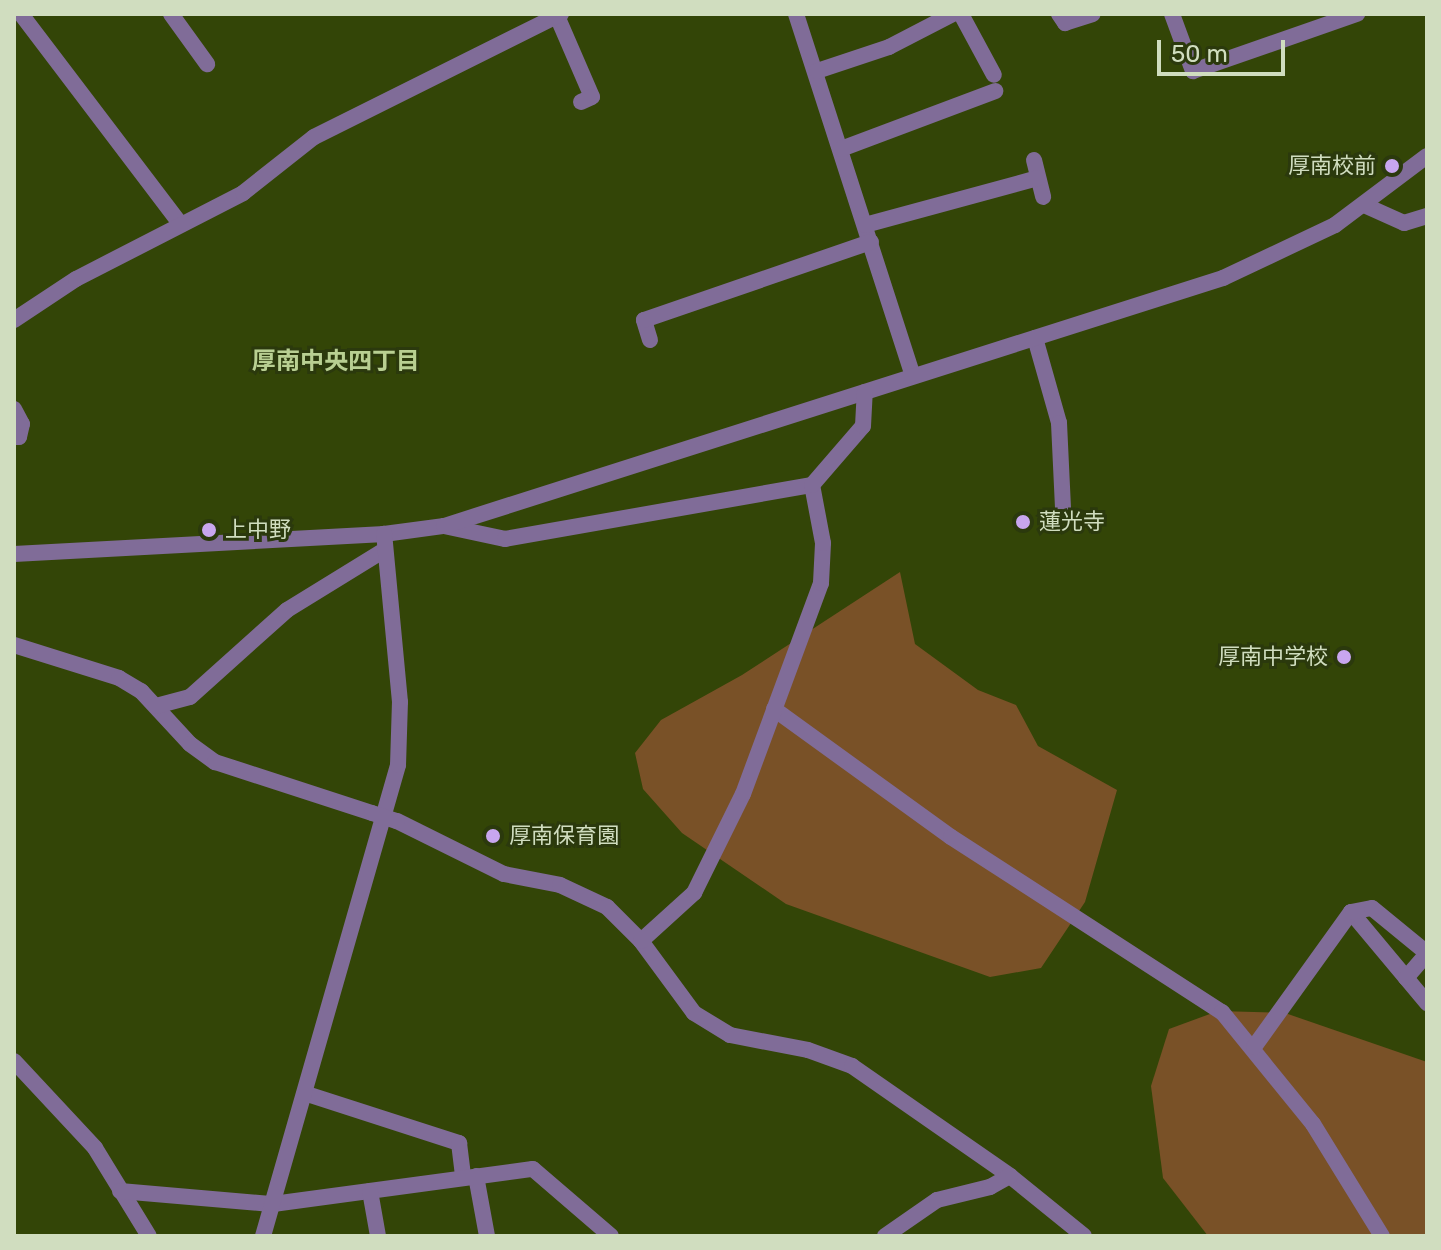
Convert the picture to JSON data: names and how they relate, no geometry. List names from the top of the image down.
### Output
{
  "districts": ["厚南中央四丁目"],
  "places": [
    "厚南校前",
    "蓮光寺",
    "上中野",
    "厚南中学校",
    "厚南保育園"
  ],
  "scale_bar": "50 m"
}
